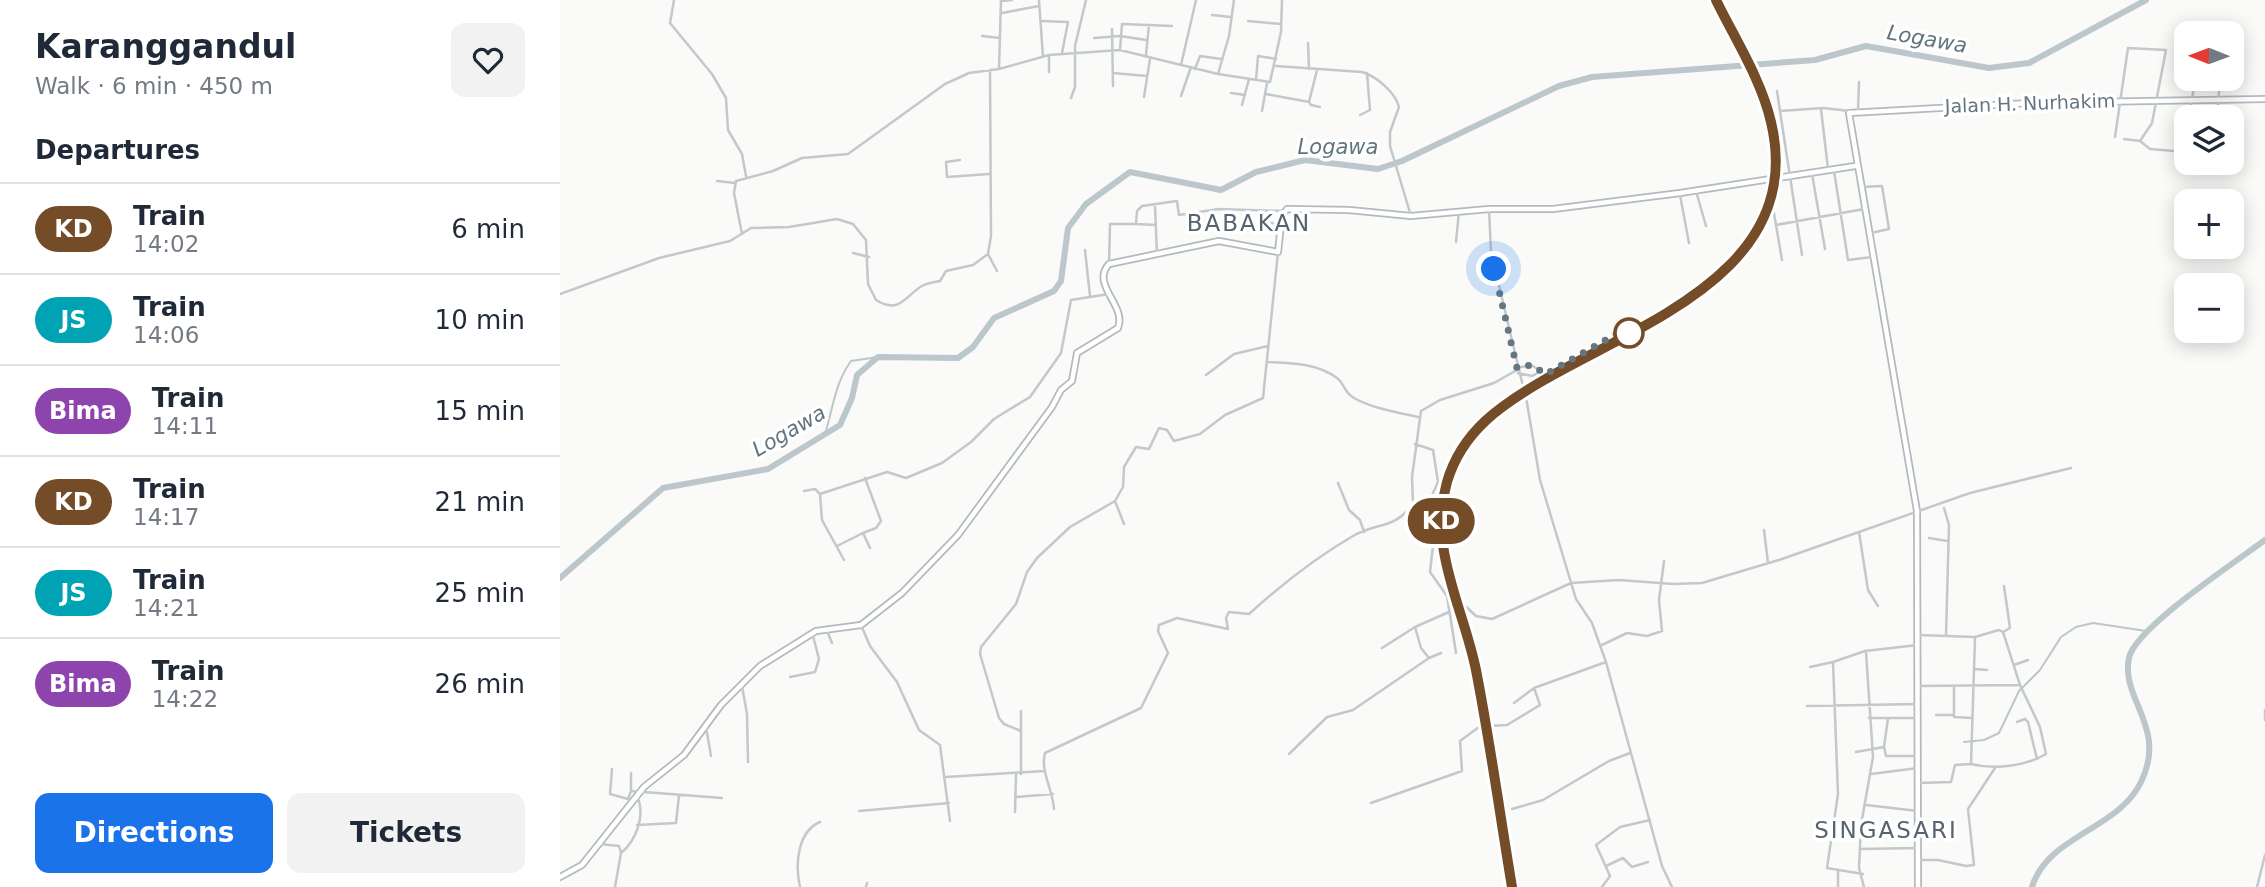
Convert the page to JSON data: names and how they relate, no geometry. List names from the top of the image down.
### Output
{
  "streets": {
    "main road": ["Jalan H. Nurhakim"]
  },
  "districts": ["BABAKAN", "SINGASARI"],
  "water": ["Logawa"],
  "north": "left",
  "page": {
    "heading": [
      ["Karanggandul", "Walk · 6 min · 450 m"],
      "Departures"
    ],
    "on_map": "KD",
    "map_buttons": ["+", "−"],
    "list": [
      {
        "mark": "KD",
        "name": "Train",
        "note": "14:02",
        "value": "6 min"
      },
      {
        "mark": "JS",
        "name": "Train",
        "note": "14:06",
        "value": "10 min"
      },
      {
        "mark": "Bima",
        "name": "Train",
        "note": "14:11",
        "value": "15 min"
      },
      {
        "mark": "KD",
        "name": "Train",
        "note": "14:17",
        "value": "21 min"
      },
      {
        "mark": "JS",
        "name": "Train",
        "note": "14:21",
        "value": "25 min"
      },
      {
        "mark": "Bima",
        "name": "Train",
        "note": "14:22",
        "value": "26 min"
      }
    ],
    "buttons": ["Directions", "Tickets"]
  }
}
